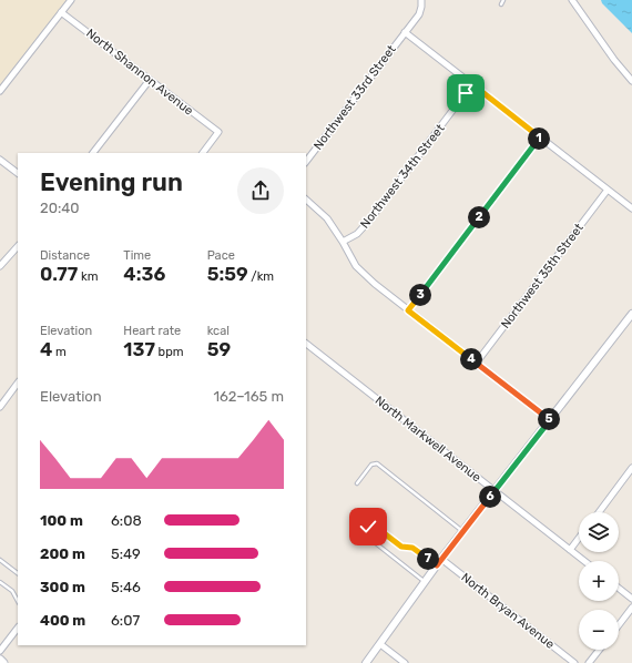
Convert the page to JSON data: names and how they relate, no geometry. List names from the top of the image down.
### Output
{
  "streets": {
    "street": [
      "North Shannon Avenue",
      "Northwest 33rd Street",
      "Northwest 34th Street",
      "Northwest 35th Street",
      "North Markwell Avenue",
      "North Bryan Avenue"
    ]
  },
  "page": {
    "pins": [
      "1",
      "2",
      "3",
      "4",
      "5",
      "6",
      "7"
    ],
    "heading": ["Evening run", "20:40"],
    "stats": [
      ["Distance", "0.77 km"],
      ["Time", "4:36"],
      ["Pace", "5:59 /km"],
      ["Elevation", "4 m"],
      ["Heart rate", "137 bpm"],
      ["kcal", "59"]
    ],
    "chart": ["Elevation", "162–165 m"],
    "list": [
      {
        "name": "100 m",
        "note": "6:08"
      },
      {
        "name": "200 m",
        "note": "5:49"
      },
      {
        "name": "300 m",
        "note": "5:46"
      },
      {
        "name": "400 m",
        "note": "6:07"
      }
    ],
    "map_buttons": ["+", "−"]
  }
}
